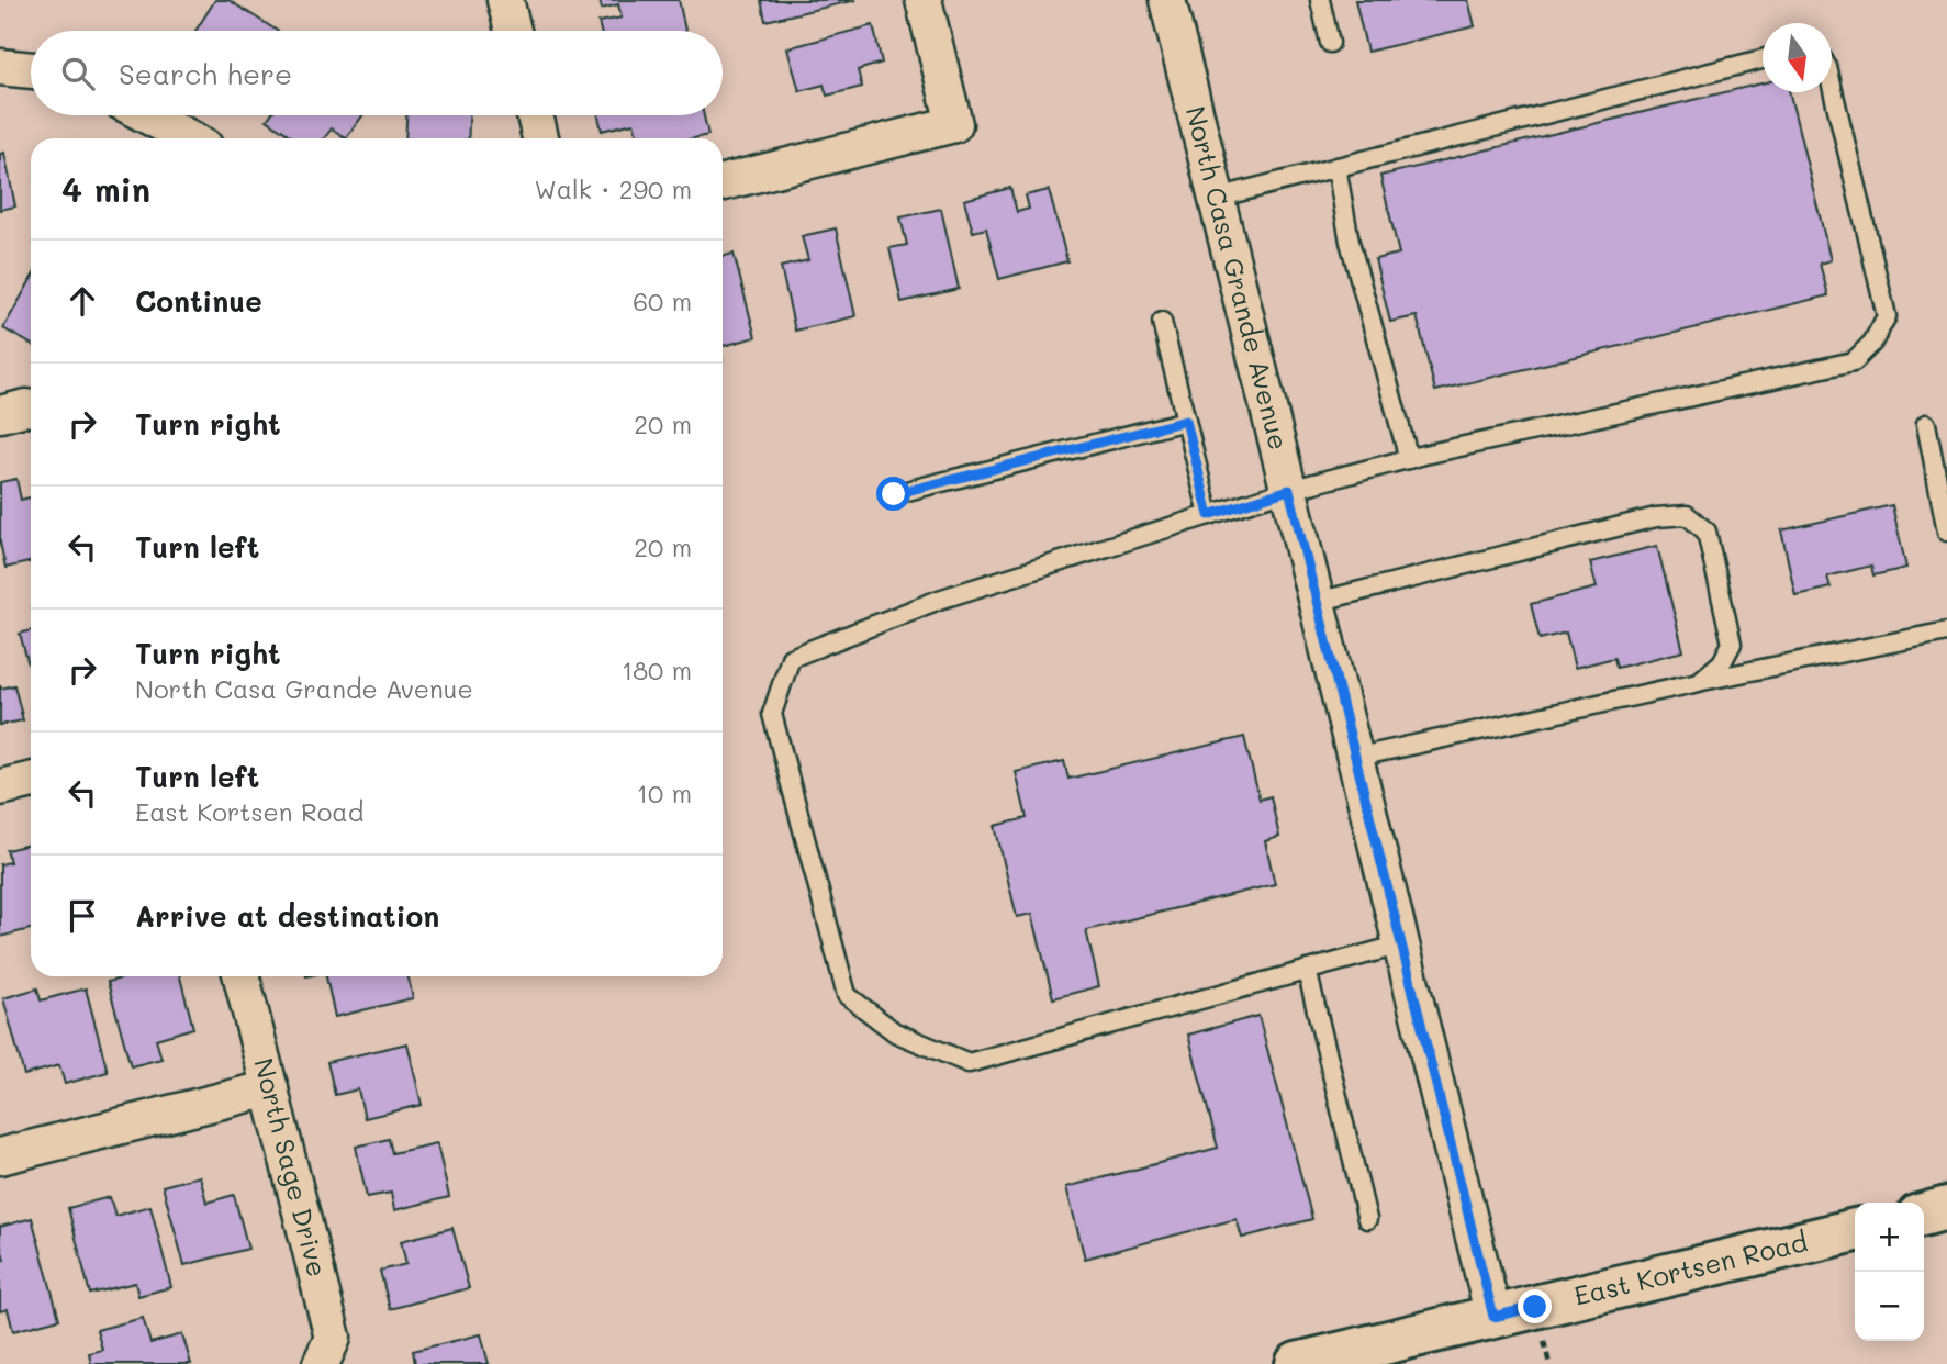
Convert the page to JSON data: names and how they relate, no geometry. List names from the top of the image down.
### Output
{
  "streets": {
    "street": ["North Casa Grande Avenue", "North Sage Drive", "East Kortsen Road"]
  },
  "crossings": [
    ["North Casa Grande Avenue", "East Kortsen Road"]
  ],
  "north": "bottom",
  "page": {
    "search": "Search here",
    "heading": ["4 min", "Walk · 290 m"],
    "list": [
      ["Continue", "60 m"],
      ["Turn right", "20 m"],
      ["Turn left", "20 m"],
      ["Turn right", "North Casa Grande Avenue", "180 m"],
      ["Turn left", "East Kortsen Road", "10 m"],
      "Arrive at destination"
    ],
    "map_buttons": ["+", "−"]
  }
}
